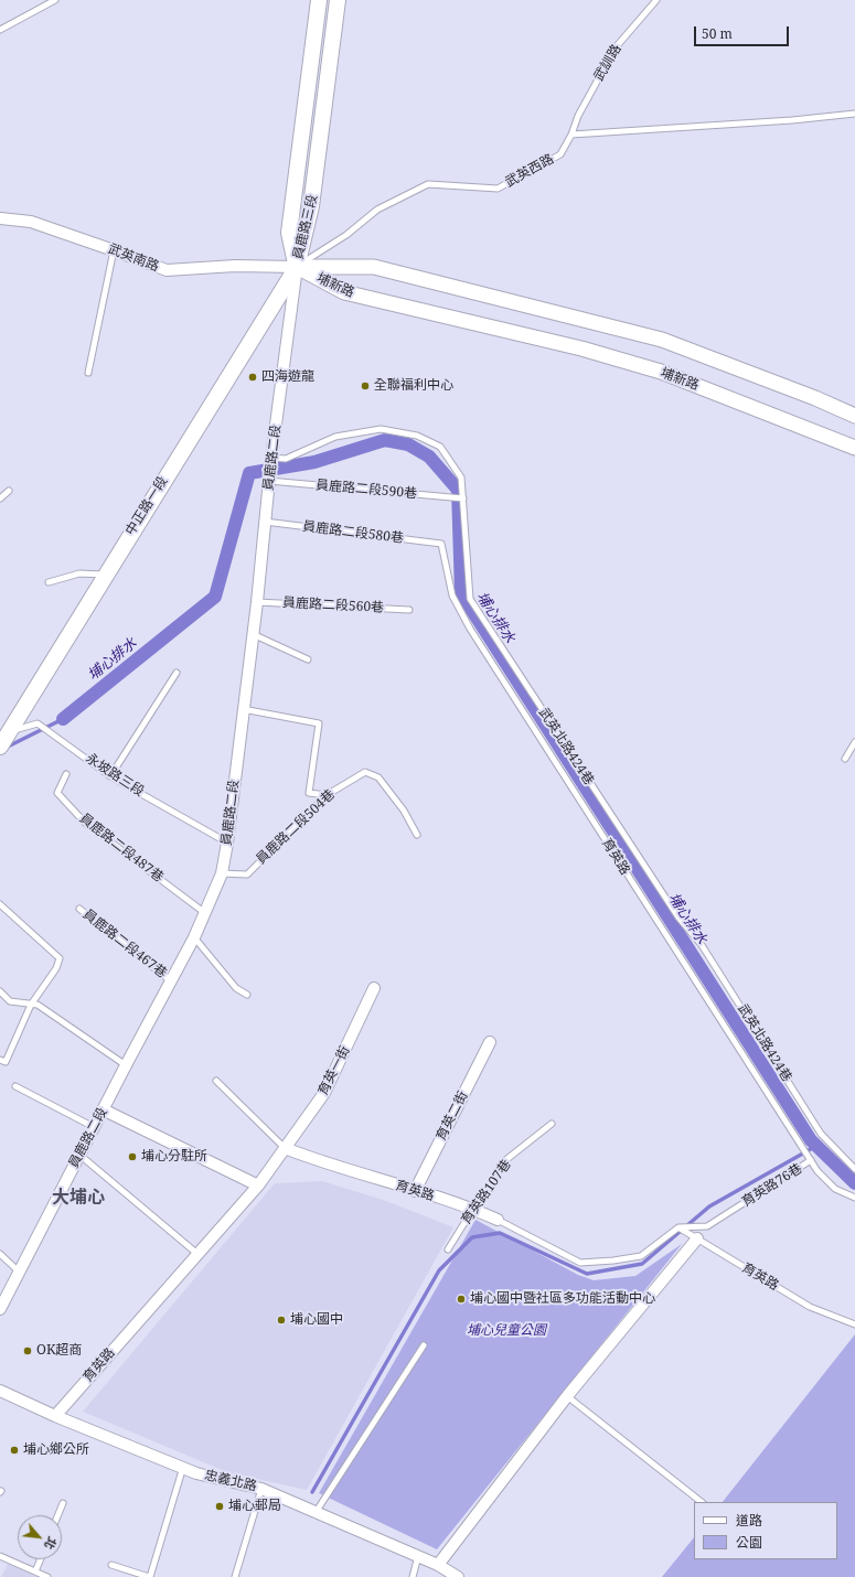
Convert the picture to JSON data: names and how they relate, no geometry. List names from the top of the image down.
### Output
{
  "streets": {
    "main road": ["員鹿路三段", "中正路一段"],
    "street": [
      "武英南路",
      "埔新路",
      "員鹿路二段",
      "育英路",
      "育英一街",
      "育英二街",
      "忠義北路"
    ],
    "lane": [
      "武訓路",
      "武英西路",
      "員鹿路二段590巷",
      "員鹿路二段580巷",
      "員鹿路二段560巷",
      "武英北路424巷",
      "永坡路三段",
      "員鹿路二段504巷",
      "員鹿路二段487巷",
      "員鹿路二段467巷",
      "育英路76巷",
      "育英路107巷"
    ]
  },
  "crossings": [
    ["武訓路", "武英西路"],
    ["武英西路", "員鹿路三段"],
    ["武英西路", "武英南路"],
    ["武英西路", "埔新路"],
    ["武英西路", "員鹿路二段"],
    ["武英西路", "中正路一段"],
    ["員鹿路三段", "武英南路"],
    ["員鹿路三段", "埔新路"],
    ["員鹿路三段", "員鹿路二段"],
    ["員鹿路三段", "中正路一段"],
    ["武英南路", "埔新路"],
    ["武英南路", "員鹿路二段"],
    ["武英南路", "中正路一段"],
    ["埔新路", "員鹿路二段"],
    ["埔新路", "中正路一段"],
    ["員鹿路二段", "員鹿路二段590巷"],
    ["員鹿路二段", "中正路一段"],
    ["員鹿路二段", "員鹿路二段580巷"],
    ["員鹿路二段", "員鹿路二段560巷"],
    ["員鹿路二段", "武英北路424巷"],
    ["員鹿路二段", "永坡路三段"],
    ["員鹿路二段", "員鹿路二段504巷"],
    ["員鹿路二段", "員鹿路二段487巷"],
    ["員鹿路二段", "員鹿路二段467巷"],
    ["員鹿路二段590巷", "武英北路424巷"],
    ["中正路一段", "永坡路三段"],
    ["員鹿路二段580巷", "育英路"],
    ["育英路", "育英一街"],
    ["育英路", "育英二街"],
    ["育英路", "育英路76巷"],
    ["育英路", "育英路107巷"],
    ["育英路", "忠義北路"]
  ],
  "districts": ["大埔心"],
  "water": ["埔心排水"],
  "parks": ["埔心兒童公園"],
  "places": [
    "四海遊龍",
    "全聯福利中心",
    "埔心分駐所",
    "埔心國中暨社區多功能活動中心",
    "埔心國中",
    "OK超商",
    "埔心鄉公所",
    "埔心郵局"
  ],
  "legend": ["道路", "公園"],
  "scale_bar": "50 m",
  "north": "bottom right"
}
